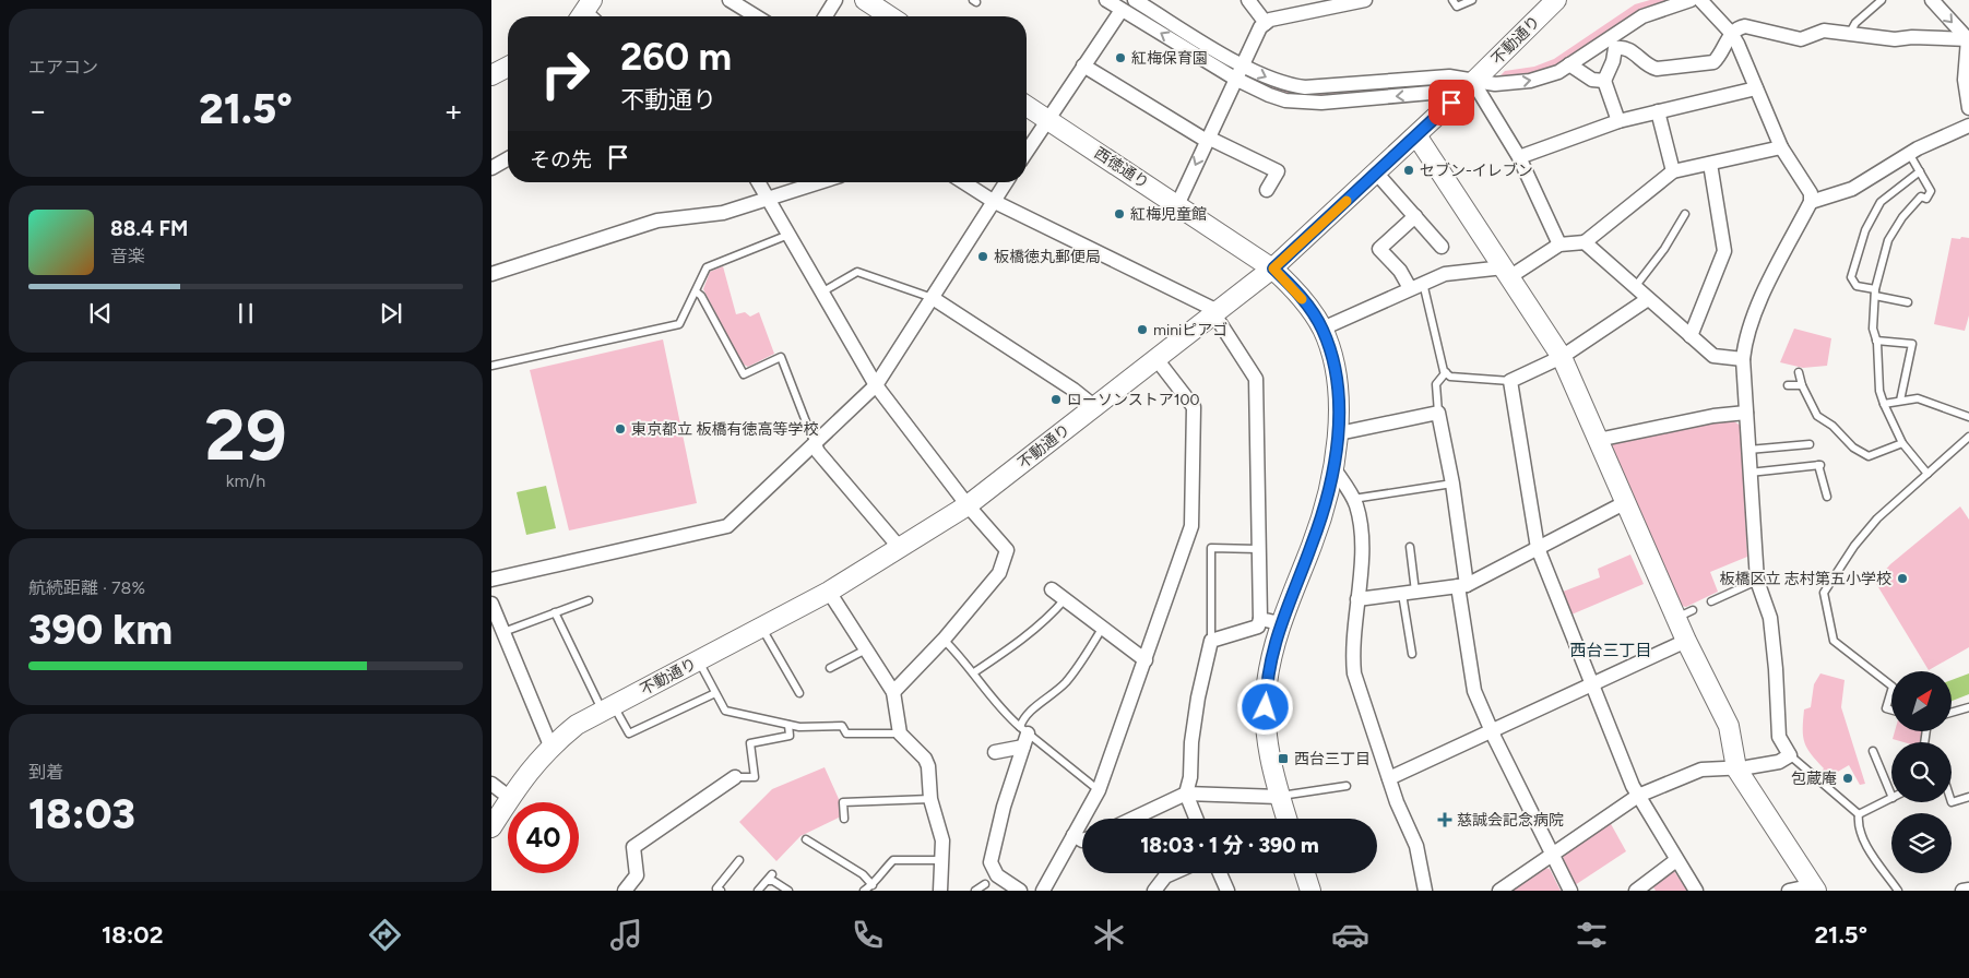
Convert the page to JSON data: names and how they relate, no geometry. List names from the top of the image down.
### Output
{
  "streets": {
    "street": ["不動通り", "西徳通り"]
  },
  "crossings": [
    ["不動通り", "西徳通り"]
  ],
  "districts": ["西台三丁目"],
  "places": {
    "other": [
      "紅梅保育園",
      "セブン-イレブン",
      "紅梅児童館",
      "板橋徳丸郵便局",
      "miniピアゴ",
      "ローソンストア100",
      "東京都立 板橋有徳高等学校",
      "板橋区立 志村第五小学校",
      "包蔵庵"
    ],
    "transit": ["西台三丁目"],
    "health": ["慈誠会記念病院"]
  },
  "north": "top right",
  "page": {
    "tile": [
      "エアコン",
      ["29", "km/h"],
      ["航続距離 · 78%", "390 km"],
      ["到着", "18:03"]
    ],
    "turn": ["260 m", "不動通り"],
    "heat": ["−", "21.5°", "+"],
    "then": "その先",
    "song": ["88.4 FM", "音楽"],
    "limit": "40",
    "trip": "18:03 · 1 分 · 390 m",
    "tabs": ["18:02", "21.5°"]
  }
}
